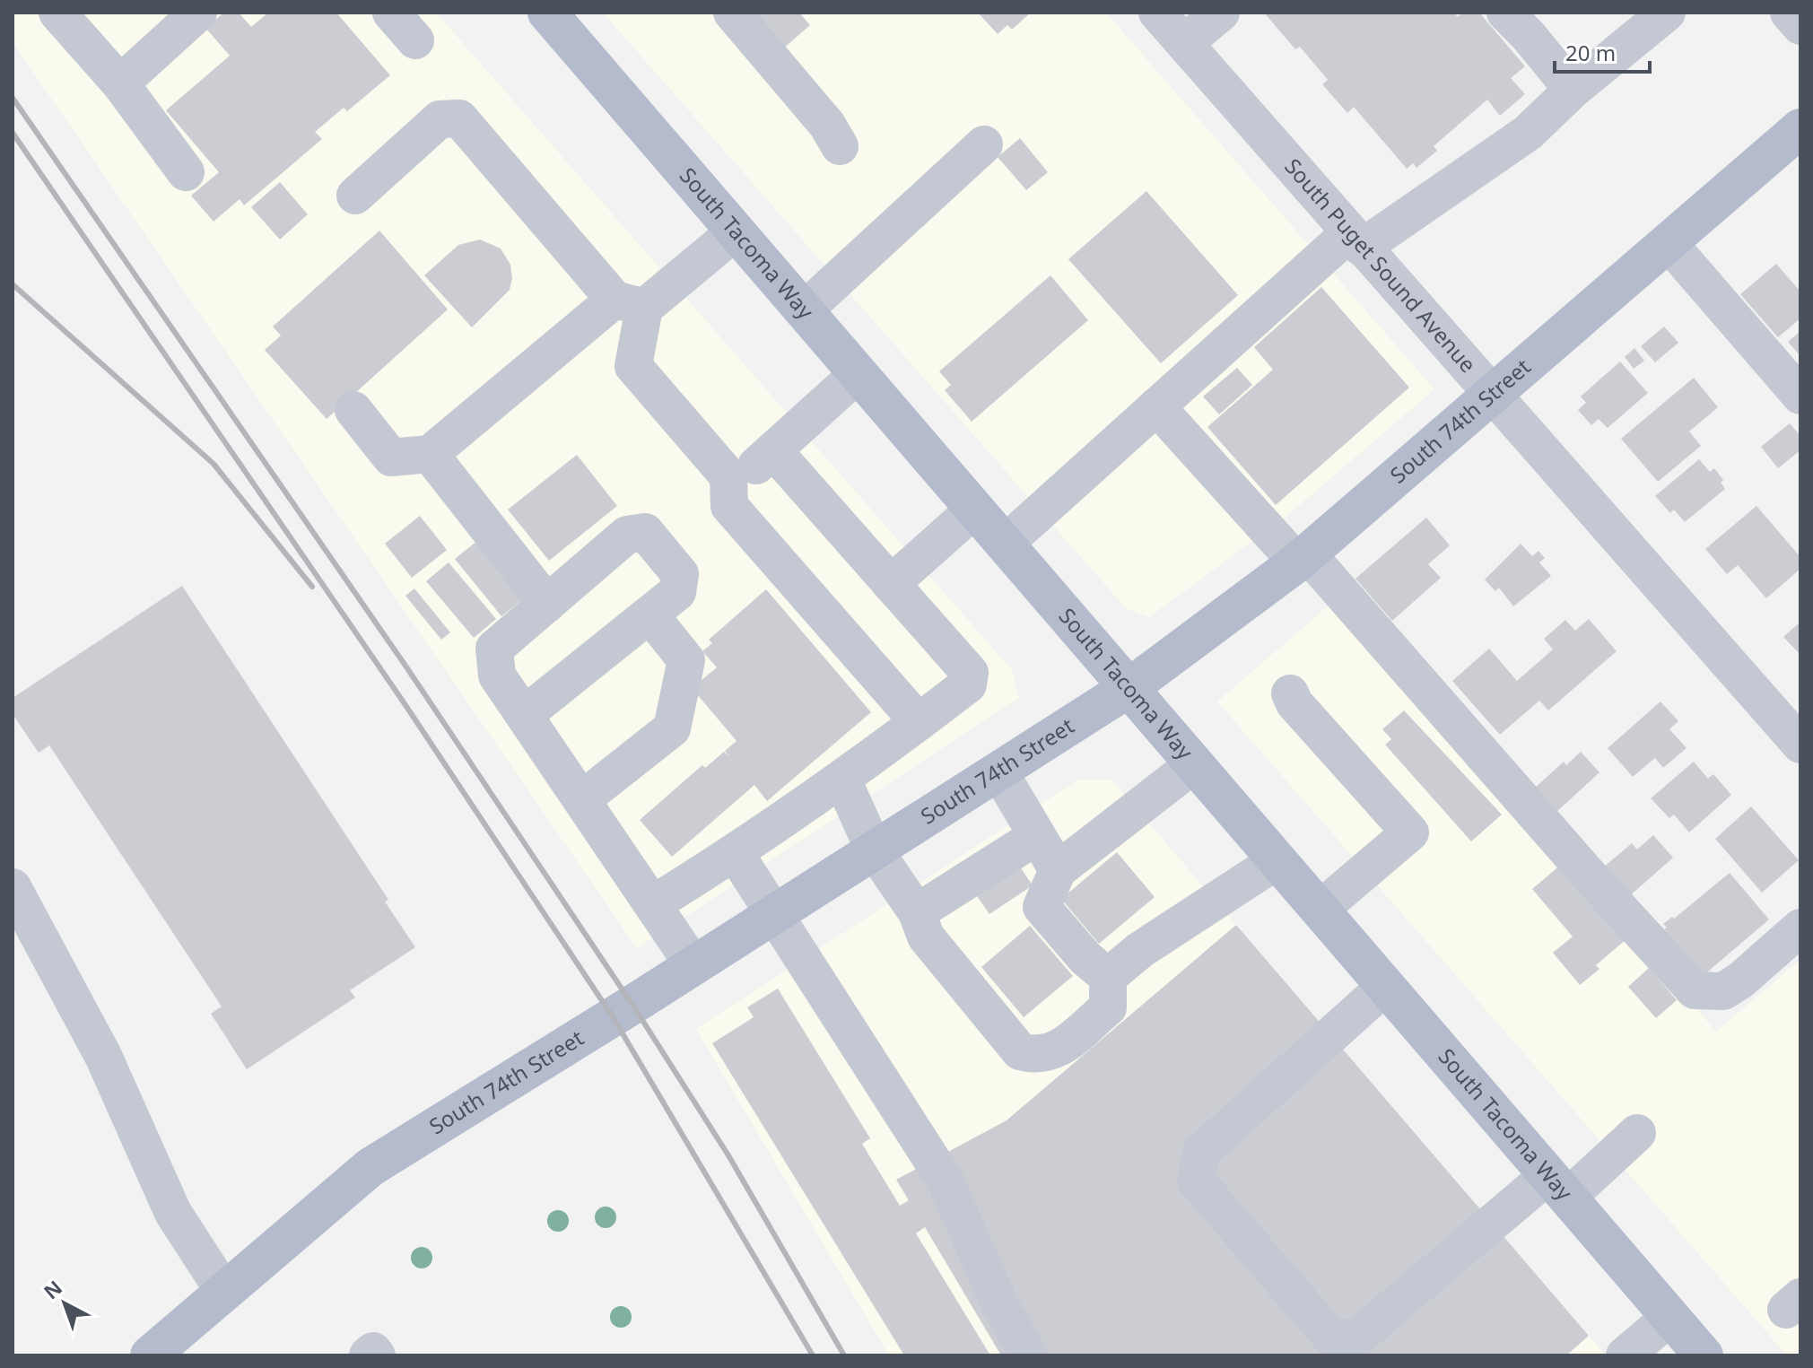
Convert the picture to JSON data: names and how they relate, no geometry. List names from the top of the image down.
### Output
{
  "streets": {
    "main road": ["South Tacoma Way", "South 74th Street"],
    "street": ["South Puget Sound Avenue"]
  },
  "crossings": [
    ["South Tacoma Way", "South 74th Street"],
    ["South Puget Sound Avenue", "South 74th Street"]
  ],
  "scale_bar": "20 m",
  "north": "top left"
}
